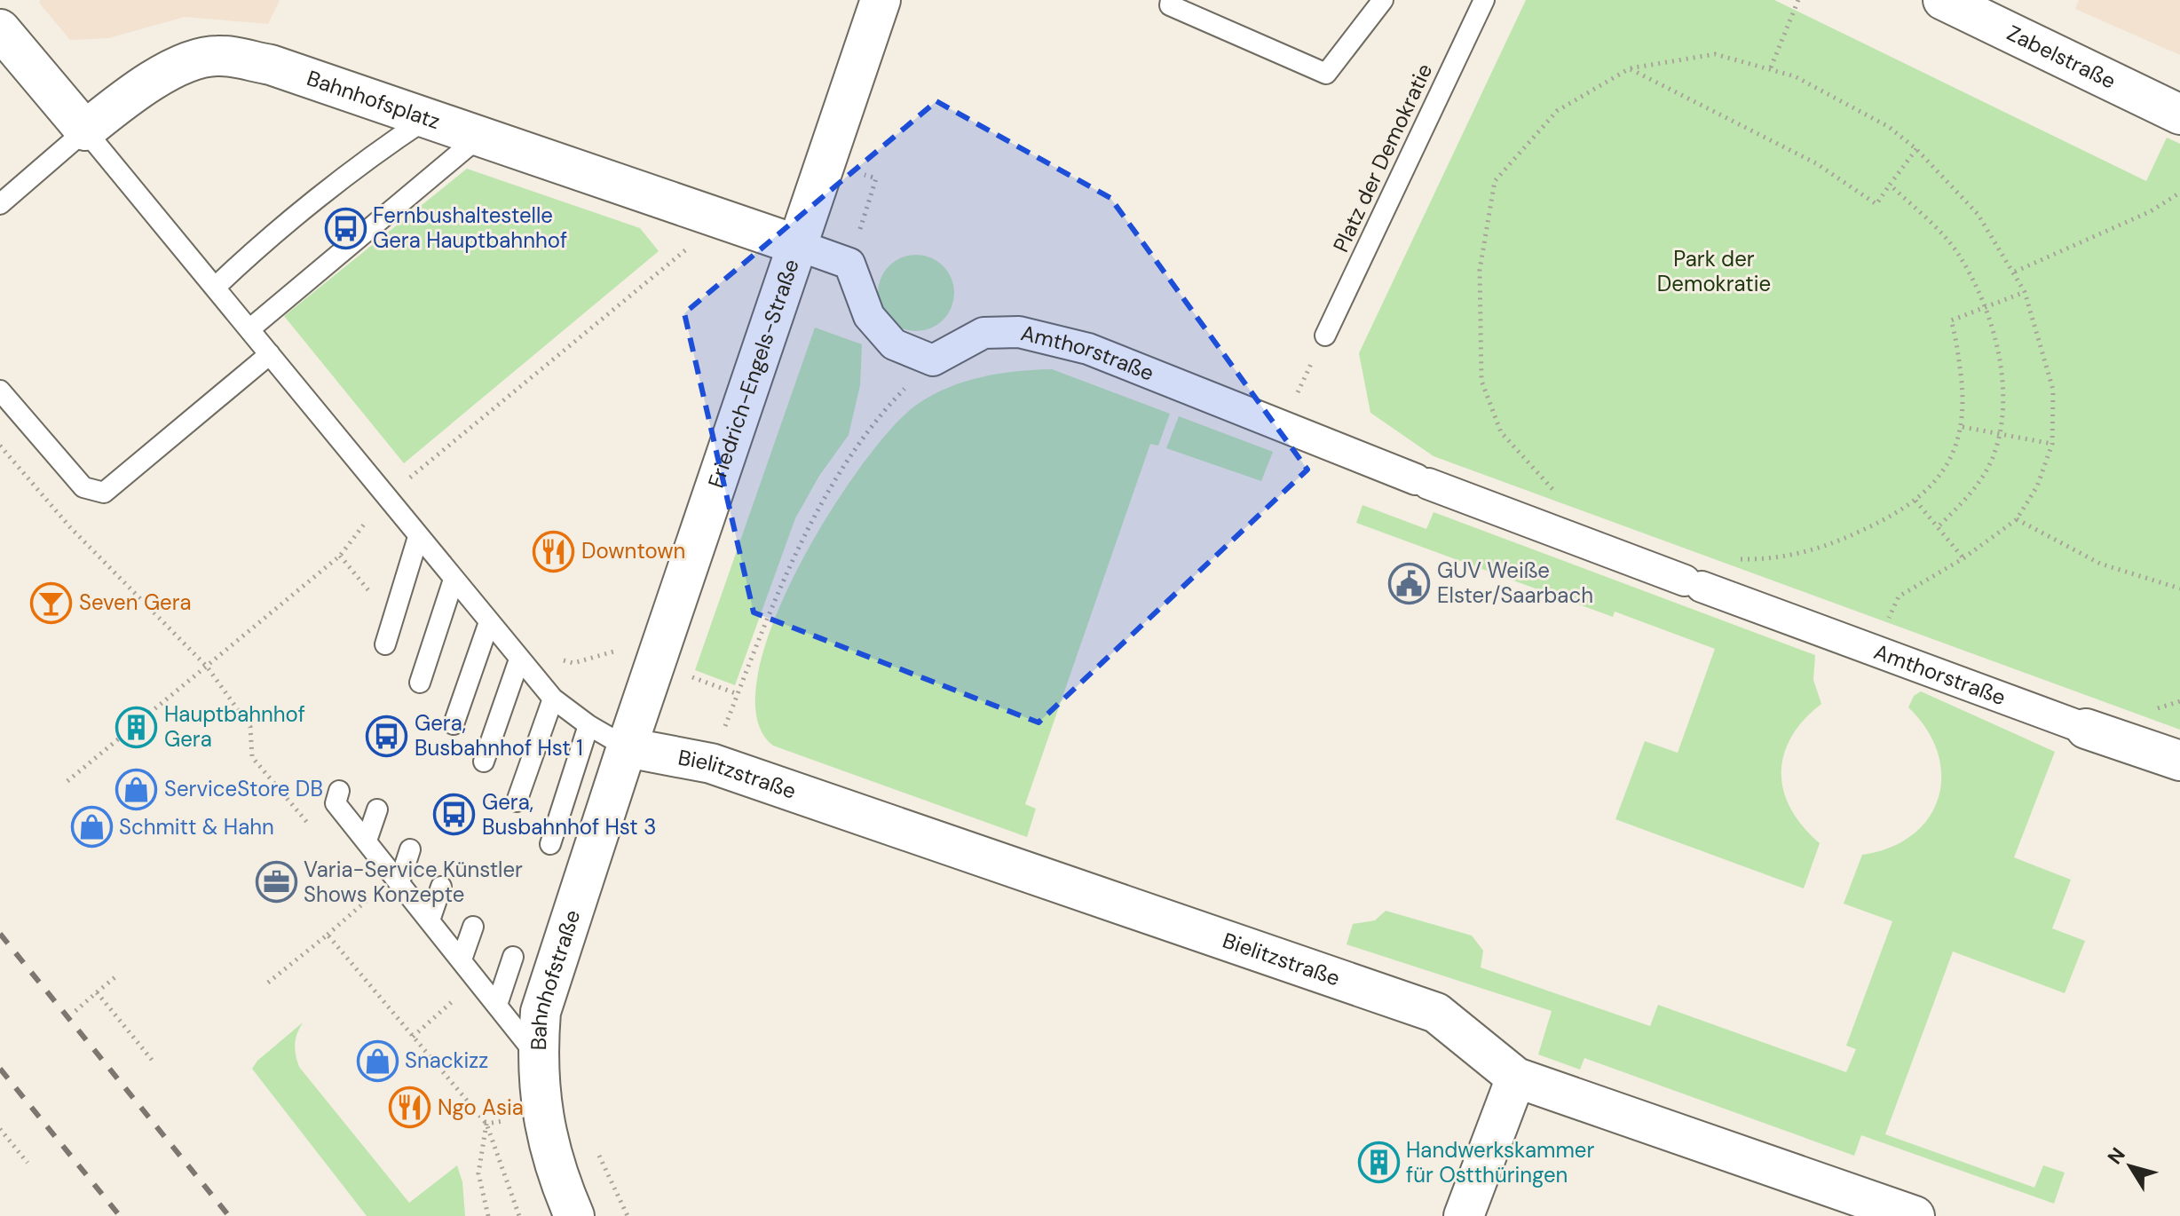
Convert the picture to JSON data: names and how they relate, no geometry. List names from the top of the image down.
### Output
{
  "streets": {
    "street": [
      "Zabelstraße",
      "Bahnhofsplatz",
      "Amthorstraße",
      "Friedrich-Engels-Straße",
      "Bielitzstraße",
      "Bahnhofstraße"
    ],
    "lane": ["Platz der Demokratie"]
  },
  "crossings": [
    ["Bahnhofsplatz", "Friedrich-Engels-Straße"],
    ["Friedrich-Engels-Straße", "Bielitzstraße"],
    ["Friedrich-Engels-Straße", "Bahnhofstraße"],
    ["Bielitzstraße", "Bahnhofstraße"]
  ],
  "parks": ["Park der Demokratie"],
  "places": {
    "bus stop": ["Fernbushaltestelle Gera Hauptbahnhof", "Gera, Busbahnhof Hst 1", "Gera, Busbahnhof Hst 3"],
    "restaurant": ["Downtown", "Ngo Asia"],
    "public building": ["GUV Weiße Elster/Saarbach"],
    "bar": ["Seven Gera"],
    "building": ["Hauptbahnhof Gera", "Handwerkskammer für Ostthüringen"],
    "shop": ["ServiceStore DB", "Schmitt & Hahn", "Snackizz"],
    "office": ["Varia-Service Künstler Shows Konzepte"]
  },
  "north": "top left"
}
